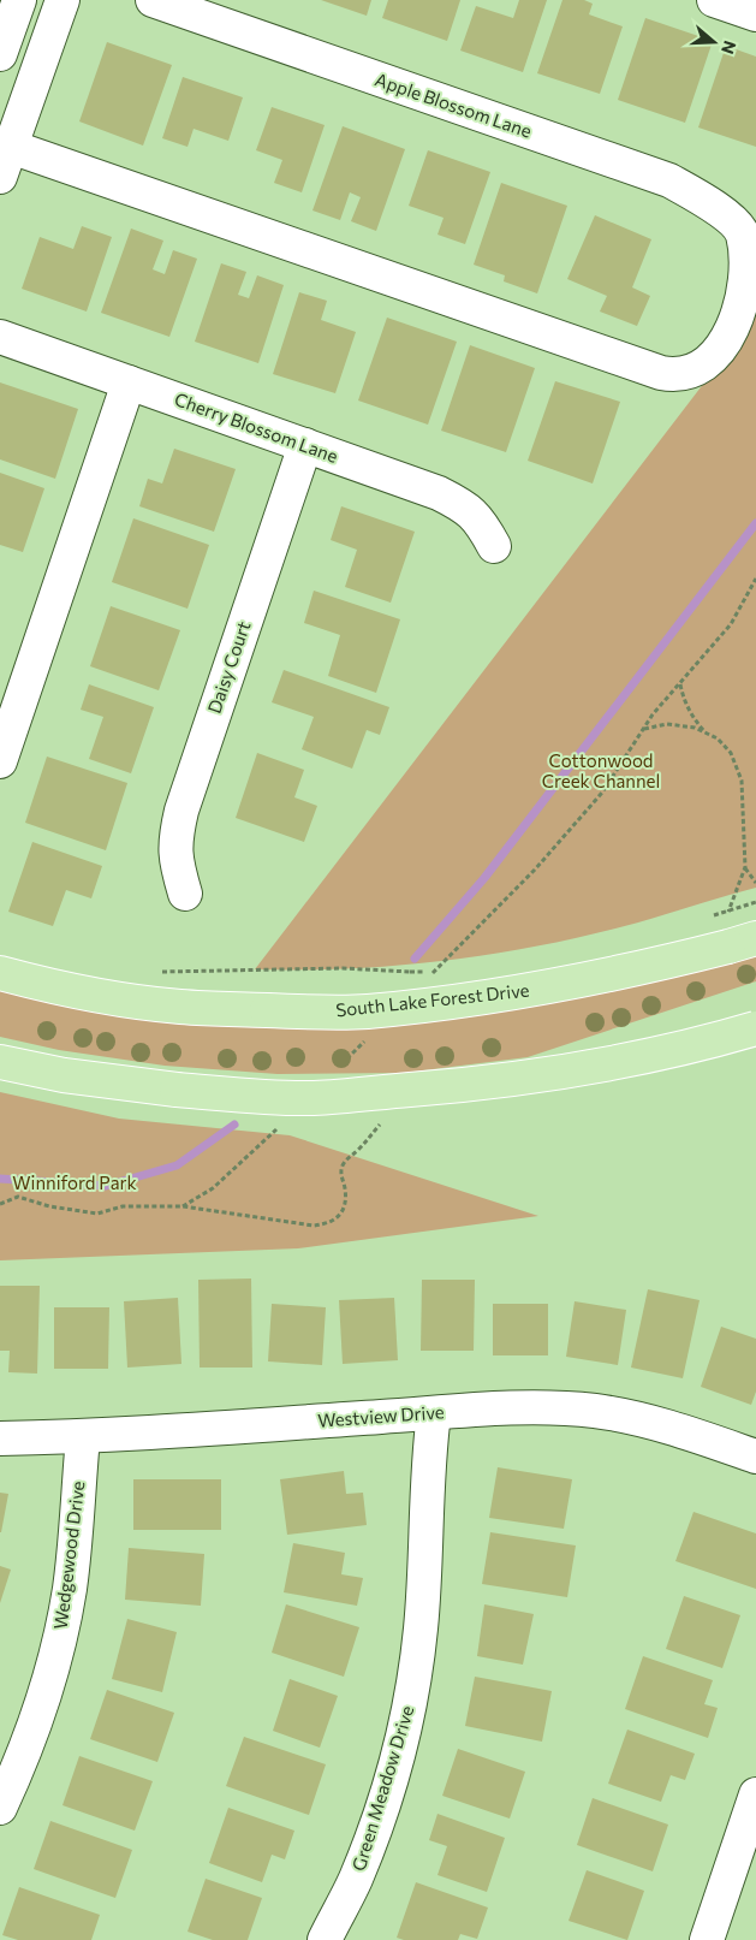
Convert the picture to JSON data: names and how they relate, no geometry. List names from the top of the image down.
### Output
{
  "streets": {
    "main road": ["South Lake Forest Drive"],
    "street": [
      "Apple Blossom Lane",
      "Cherry Blossom Lane",
      "Daisy Court",
      "Westview Drive",
      "Wedgewood Drive",
      "Green Meadow Drive"
    ]
  },
  "crossings": [
    ["Cherry Blossom Lane", "Daisy Court"],
    ["Westview Drive", "Wedgewood Drive"],
    ["Westview Drive", "Green Meadow Drive"]
  ],
  "parks": ["Cottonwood Creek Channel", "Winniford Park"],
  "north": "right"
}
